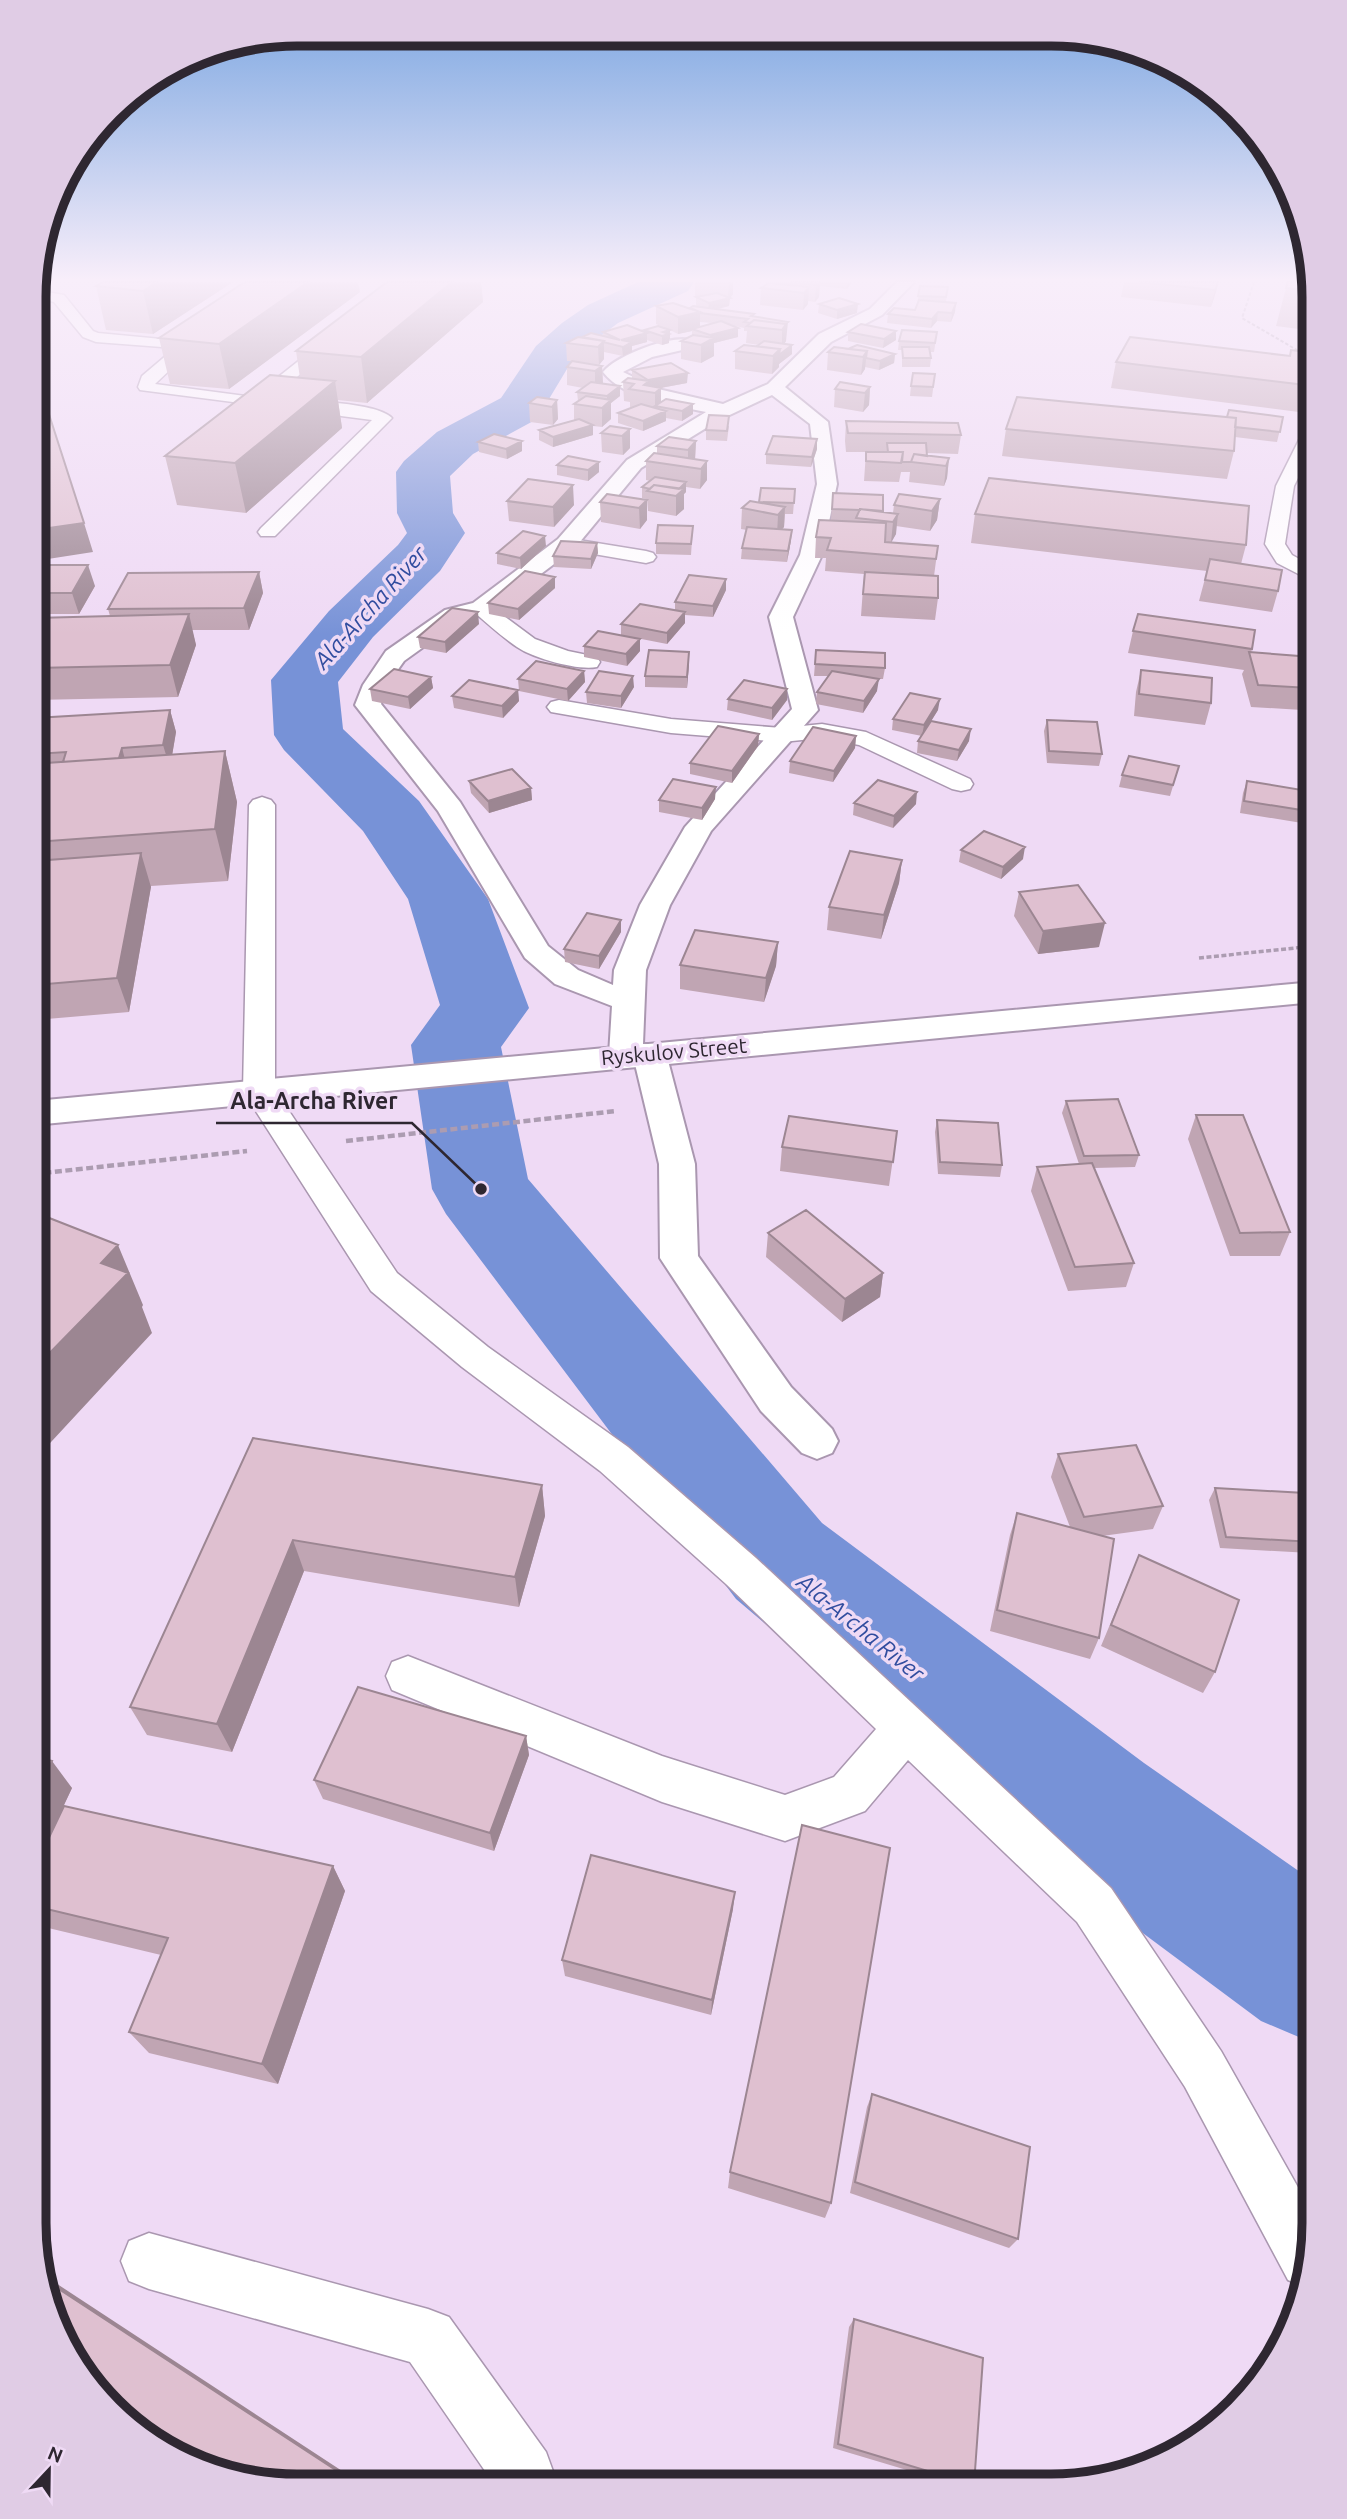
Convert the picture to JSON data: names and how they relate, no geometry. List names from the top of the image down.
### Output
{
  "streets": {
    "street": ["Ryskulov Street"]
  },
  "water": ["Ala-Archa River"],
  "places": ["Ala-Archa River"],
  "north": "top"
}
